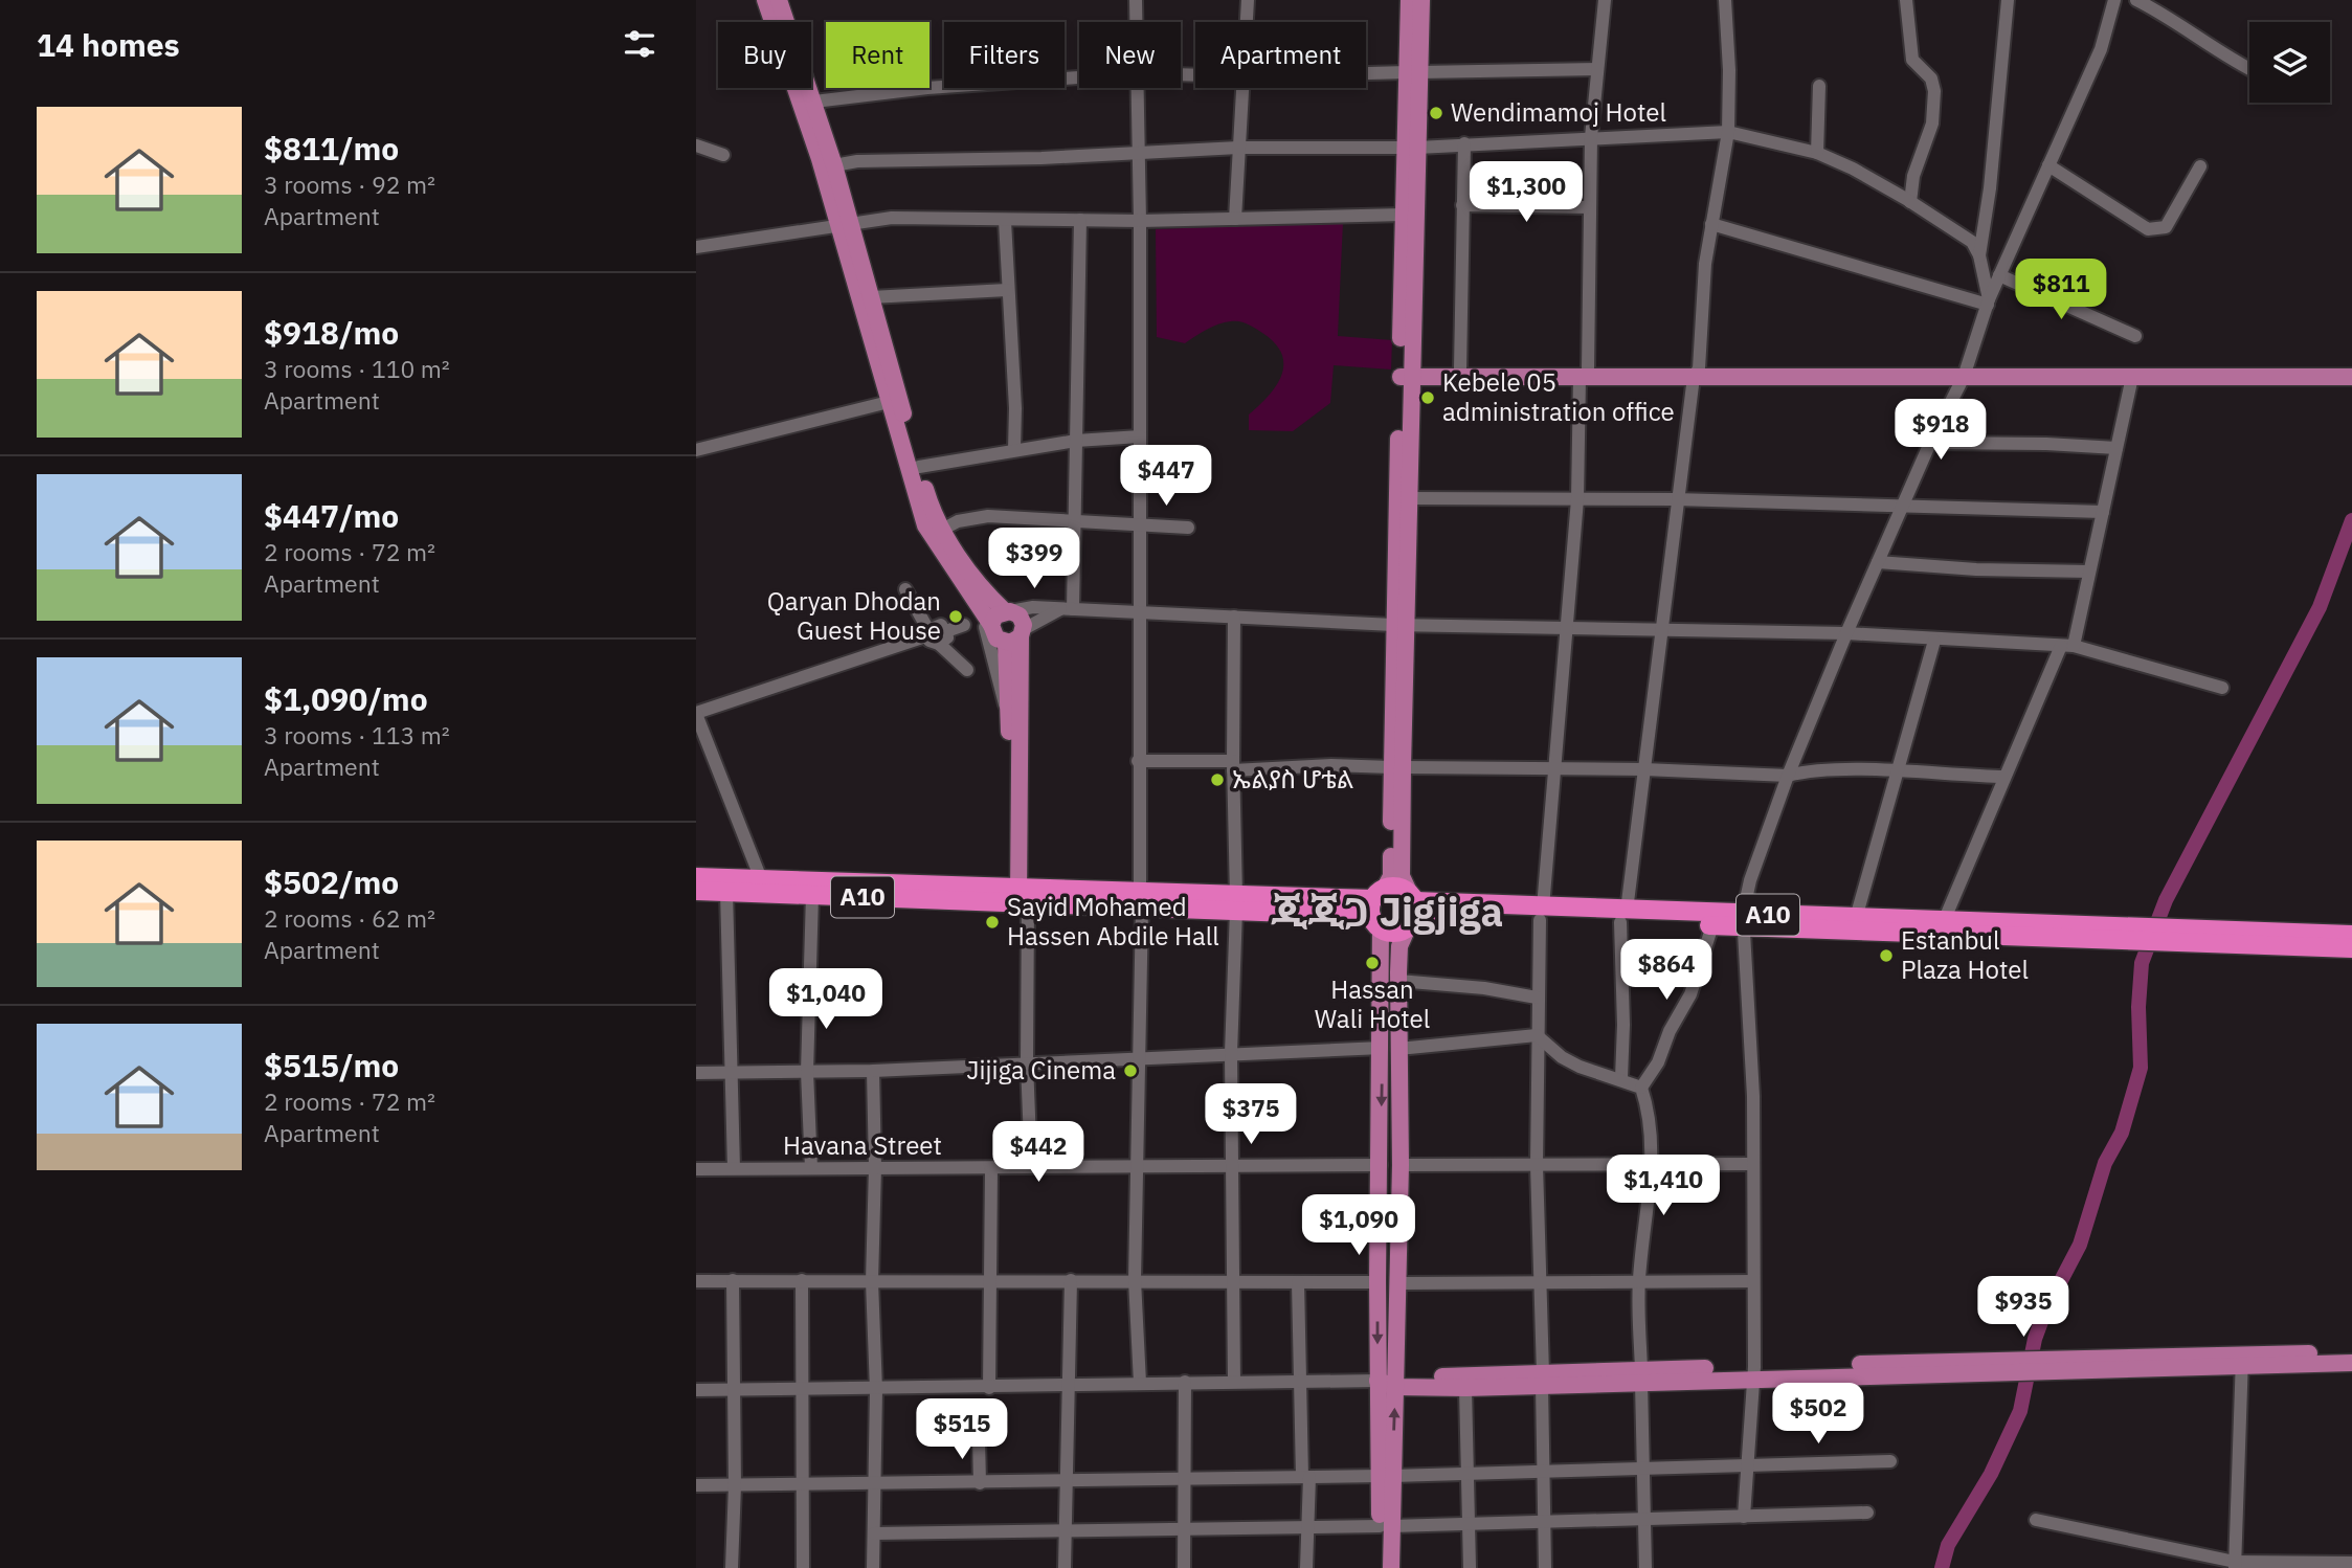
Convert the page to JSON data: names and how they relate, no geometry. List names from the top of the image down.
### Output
{
  "streets": {
    "highway": ["A10"],
    "street": ["Havana Street"]
  },
  "districts": ["ጂጂጋ Jigjiga"],
  "places": [
    "Wendimamoj Hotel",
    "Kebele 05 administration office",
    "Qaryan Dhodan Guest House",
    "ኤልያስ ሆቴል",
    "Sayid Mohamed Hassen Abdile Hall",
    "Estanbul Plaza Hotel",
    "Hassan Wali Hotel",
    "Jijiga Cinema"
  ],
  "page": {
    "heading": "14 homes",
    "chip": [
      "Buy",
      "Rent",
      "Filters",
      "New",
      "Apartment"
    ],
    "list": [
      {
        "name": "$811/mo",
        "note": "3 rooms · 92 m² · Apartment"
      },
      {
        "name": "$918/mo",
        "note": "3 rooms · 110 m² · Apartment"
      },
      {
        "name": "$447/mo",
        "note": "2 rooms · 72 m² · Apartment"
      },
      {
        "name": "$1,090/mo",
        "note": "3 rooms · 113 m² · Apartment"
      },
      {
        "name": "$502/mo",
        "note": "2 rooms · 62 m² · Apartment"
      },
      {
        "name": "$515/mo",
        "note": "2 rooms · 72 m² · Apartment"
      }
    ],
    "price": [
      "$1,300",
      "$811",
      "$918",
      "$447",
      "$399",
      "$864",
      "$1,040",
      "$375",
      "$442",
      "$1,410",
      "$1,090",
      "$935",
      "$502",
      "$515"
    ]
  }
}
